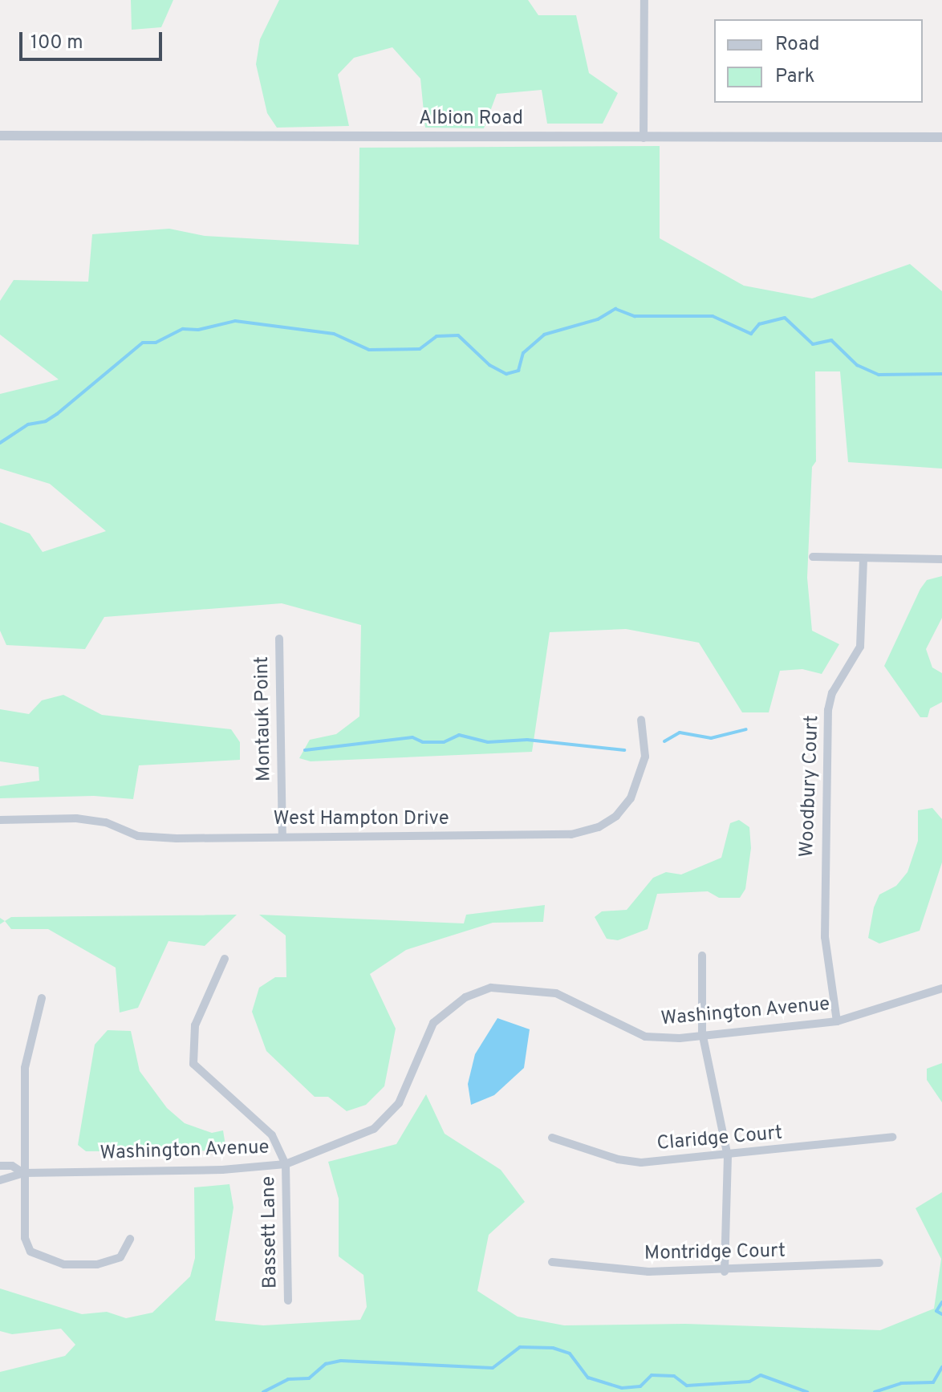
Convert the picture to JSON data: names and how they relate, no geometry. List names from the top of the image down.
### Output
{
  "streets": {
    "street": [
      "Albion Road",
      "Montauk Point",
      "Woodbury Court",
      "West Hampton Drive",
      "Washington Avenue",
      "Claridge Court",
      "Bassett Lane",
      "Montridge Court"
    ]
  },
  "crossings": [
    ["Montauk Point", "West Hampton Drive"],
    ["Woodbury Court", "Washington Avenue"],
    ["Washington Avenue", "Bassett Lane"]
  ],
  "legend": ["Road", "Park"],
  "scale_bar": "100 m"
}
